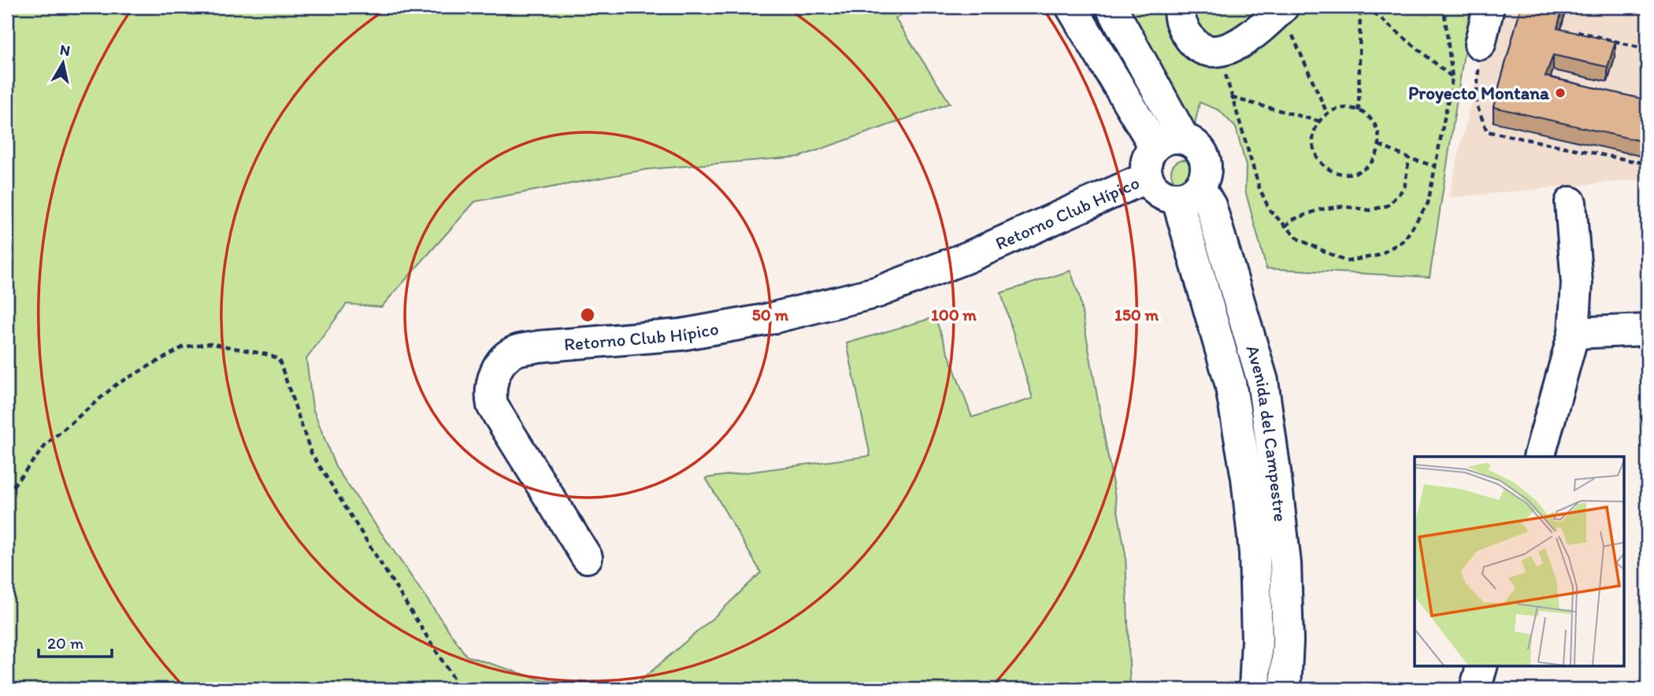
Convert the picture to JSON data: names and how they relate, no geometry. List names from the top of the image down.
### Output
{
  "streets": {
    "street": ["Retorno Club Hípico", "Avenida del Campestre"]
  },
  "crossings": [
    ["Retorno Club Hípico", "Avenida del Campestre"]
  ],
  "places": ["Proyecto Montana"],
  "scale_bar": "20 m",
  "north": "top",
  "rings": ["50 m", "100 m", "150 m"]
}
